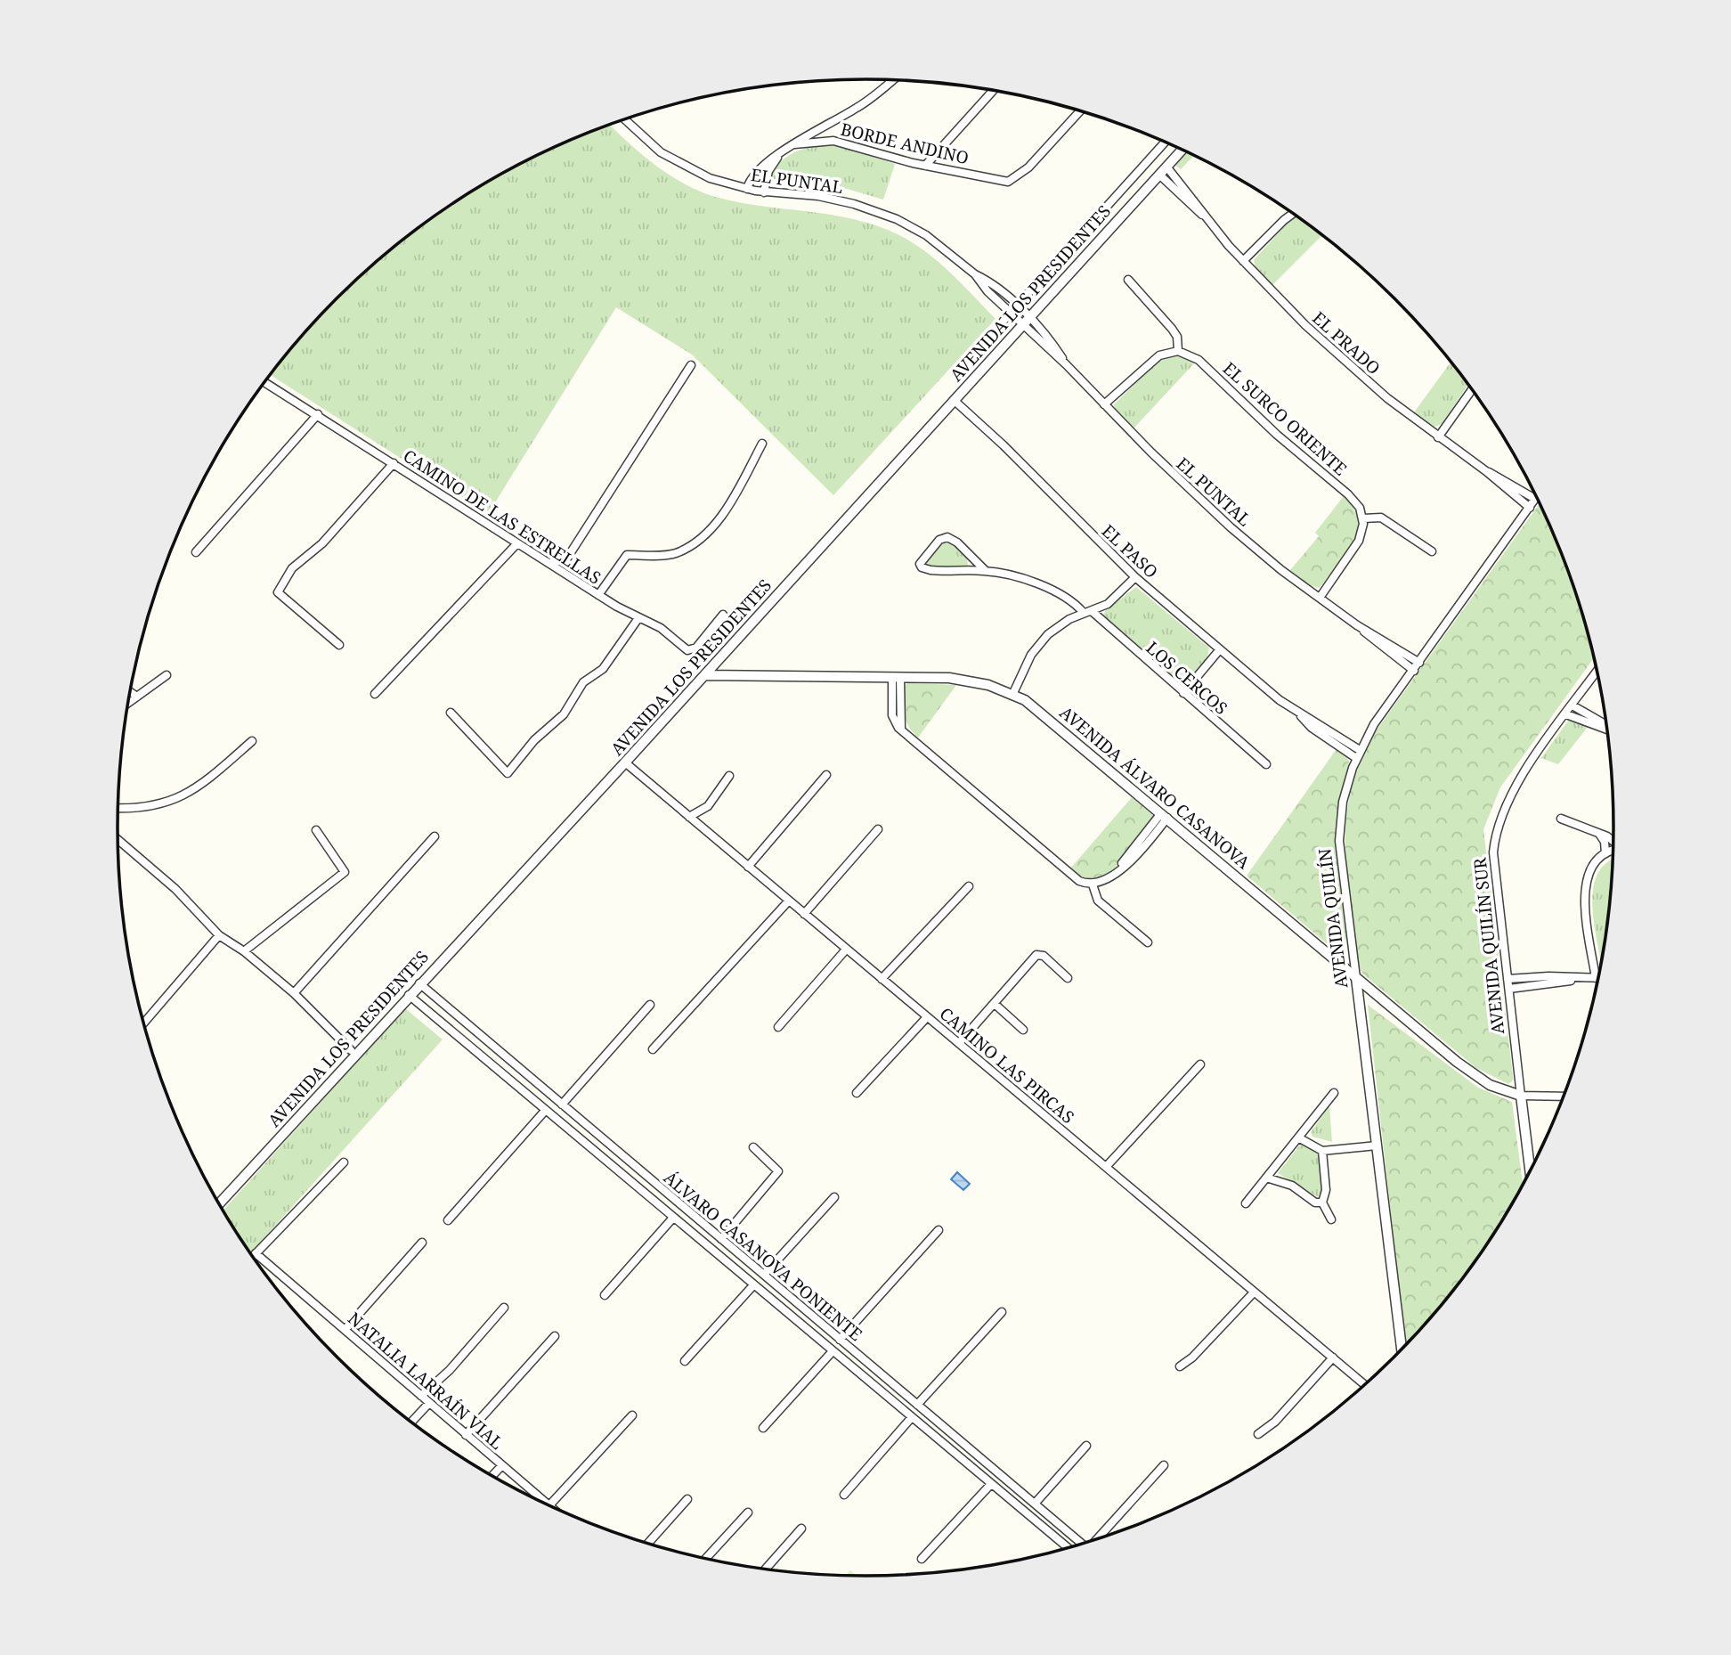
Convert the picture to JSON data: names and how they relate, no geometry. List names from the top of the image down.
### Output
{
  "streets": {
    "street": [
      "BORDE ANDINO",
      "EL PUNTAL",
      "AVENIDA LOS PRESIDENTES",
      "EL PRADO",
      "EL SURCO ORIENTE",
      "CAMINO DE LAS ESTRELLAS",
      "EL PASO",
      "LOS CERCOS",
      "AVENIDA ÁLVARO CASANOVA",
      "AVENIDA QUILÍN",
      "AVENIDA QUILÍN SUR",
      "CAMINO LAS PIRCAS",
      "ÁLVARO CASANOVA PONIENTE",
      "NATALIA LARRAÍN VIAL"
    ]
  },
  "crossings": [
    ["EL PUNTAL", "AVENIDA LOS PRESIDENTES"],
    ["EL PUNTAL", "AVENIDA QUILÍN"],
    ["AVENIDA LOS PRESIDENTES", "EL PRADO"],
    ["AVENIDA LOS PRESIDENTES", "EL PASO"],
    ["AVENIDA LOS PRESIDENTES", "AVENIDA ÁLVARO CASANOVA"],
    ["AVENIDA LOS PRESIDENTES", "CAMINO LAS PIRCAS"],
    ["AVENIDA LOS PRESIDENTES", "ÁLVARO CASANOVA PONIENTE"],
    ["EL PRADO", "AVENIDA QUILÍN"],
    ["EL PASO", "AVENIDA QUILÍN"],
    ["AVENIDA ÁLVARO CASANOVA", "AVENIDA QUILÍN"],
    ["AVENIDA ÁLVARO CASANOVA", "AVENIDA QUILÍN SUR"]
  ]
}
